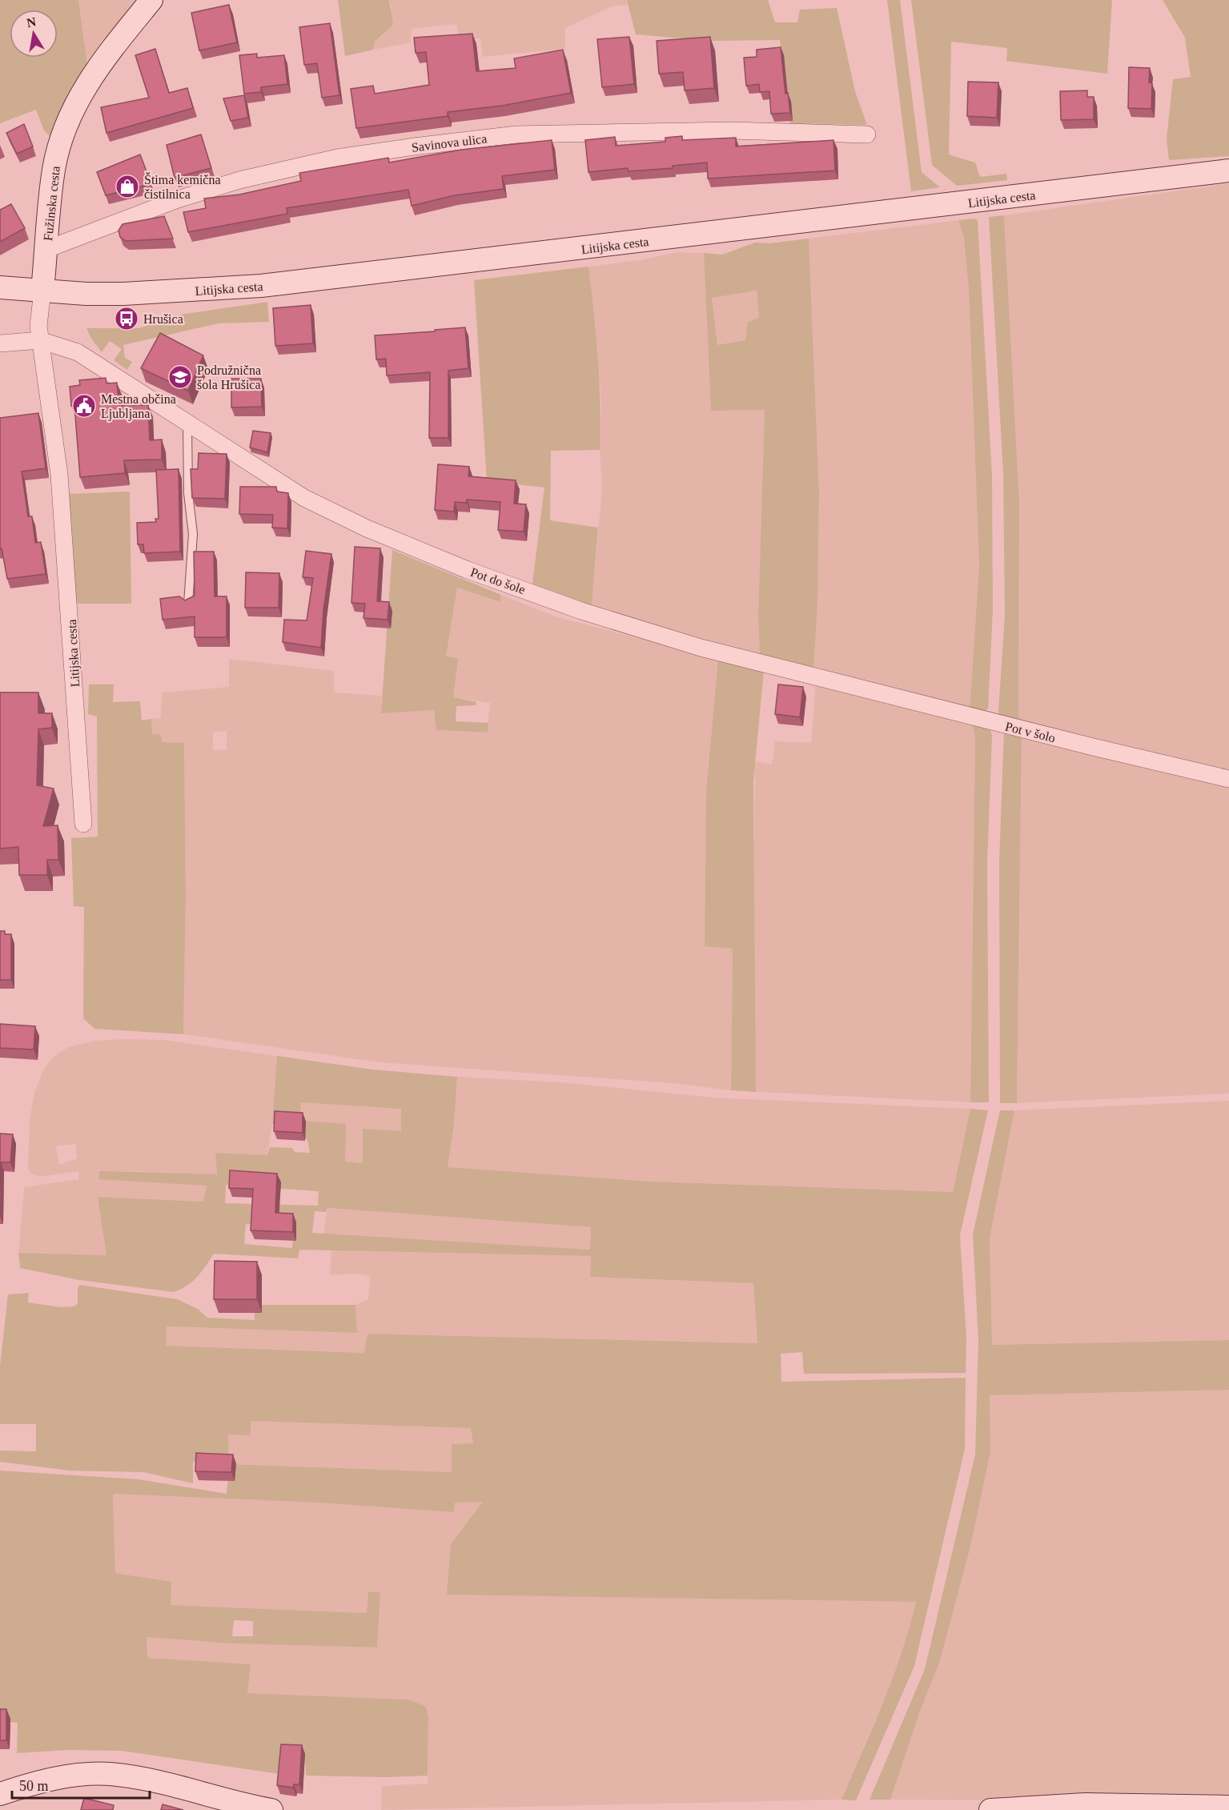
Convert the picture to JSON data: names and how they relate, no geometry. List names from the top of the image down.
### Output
{
  "streets": {
    "main road": ["Litijska cesta", "Fužinska cesta"],
    "street": ["Savinova ulica", "Pot do šole", "Pot v šolo"]
  },
  "crossings": [
    ["Savinova ulica", "Fužinska cesta"],
    ["Litijska cesta", "Fužinska cesta"],
    ["Litijska cesta", "Pot do šole"],
    ["Pot do šole", "Pot v šolo"]
  ],
  "places": {
    "shop": ["Štima kemična čistilnica"],
    "bus stop": ["Hrušica"],
    "school or university": ["Podružnična šola Hrušica"],
    "public building": ["Mestna občina Ljubljana"]
  },
  "scale_bar": "50 m",
  "north": "top"
}
